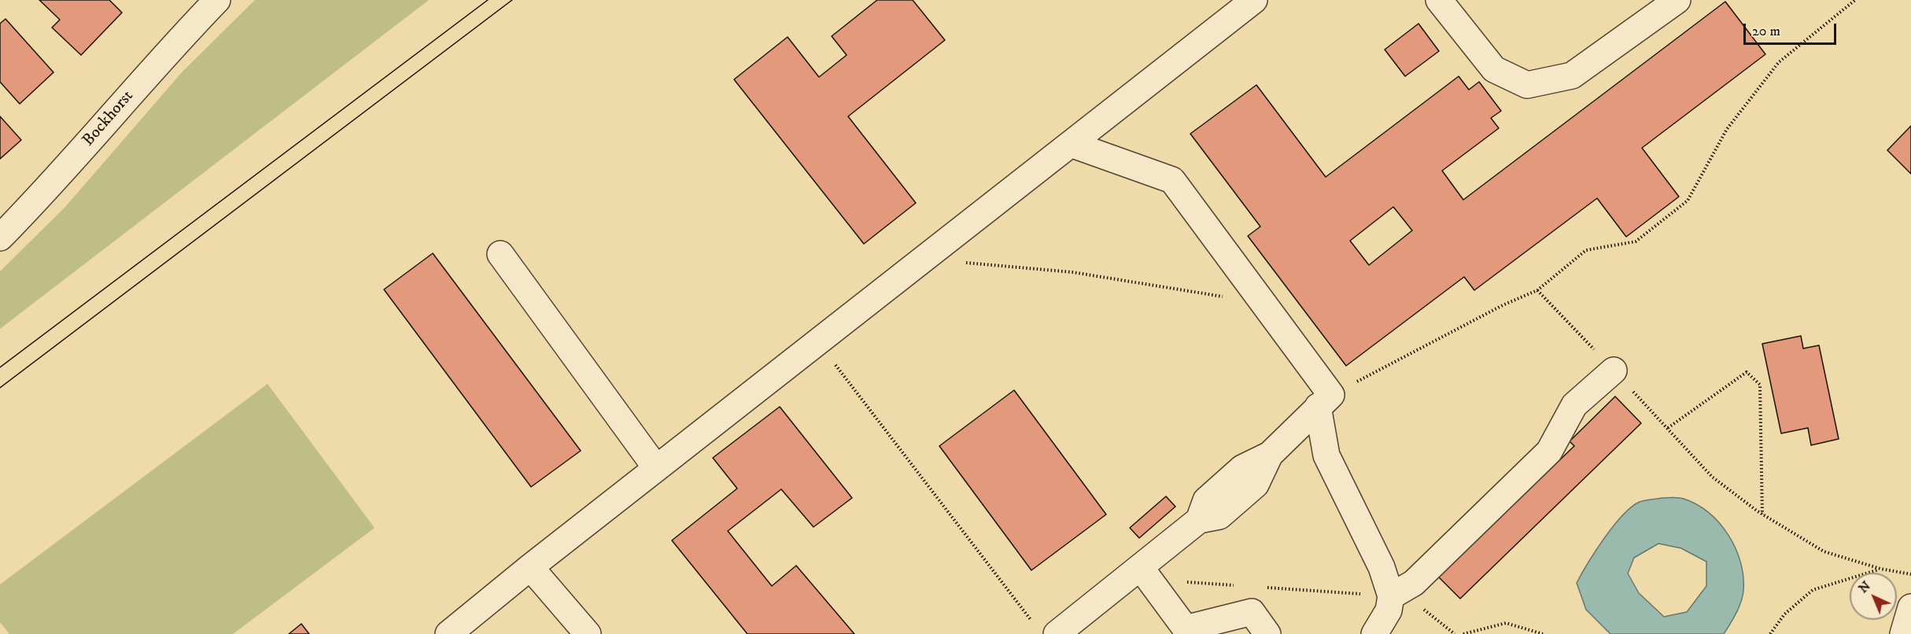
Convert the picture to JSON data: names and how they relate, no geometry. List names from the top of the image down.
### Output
{
  "streets": {
    "street": ["Bockhorst"]
  },
  "scale_bar": "20 m",
  "north": "top left"
}
